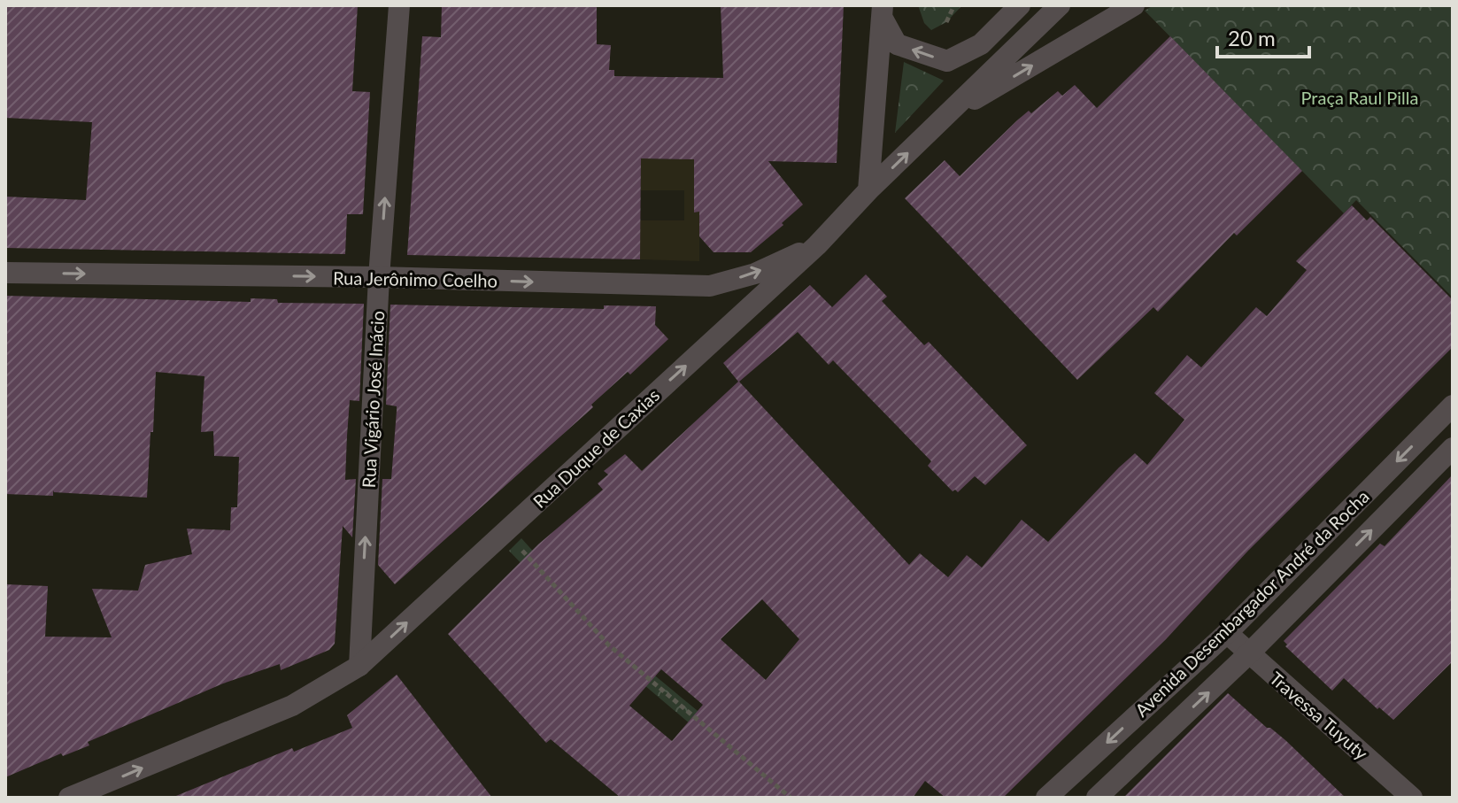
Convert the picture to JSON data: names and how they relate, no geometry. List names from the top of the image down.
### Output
{
  "streets": {
    "street": [
      "Rua Jerônimo Coelho",
      "Rua Vigário José Inácio",
      "Rua Duque de Caxias",
      "Avenida Desembargador André da Rocha",
      "Travessa Tuyuty"
    ]
  },
  "crossings": [
    ["Rua Jerônimo Coelho", "Rua Vigário José Inácio"],
    ["Rua Jerônimo Coelho", "Rua Duque de Caxias"],
    ["Rua Vigário José Inácio", "Rua Duque de Caxias"],
    ["Avenida Desembargador André da Rocha", "Travessa Tuyuty"]
  ],
  "one_way": ["Rua Jerônimo Coelho", "Rua Vigário José Inácio", "Rua Duque de Caxias"],
  "parks": ["Praça Raul Pilla"],
  "scale_bar": "20 m"
}
